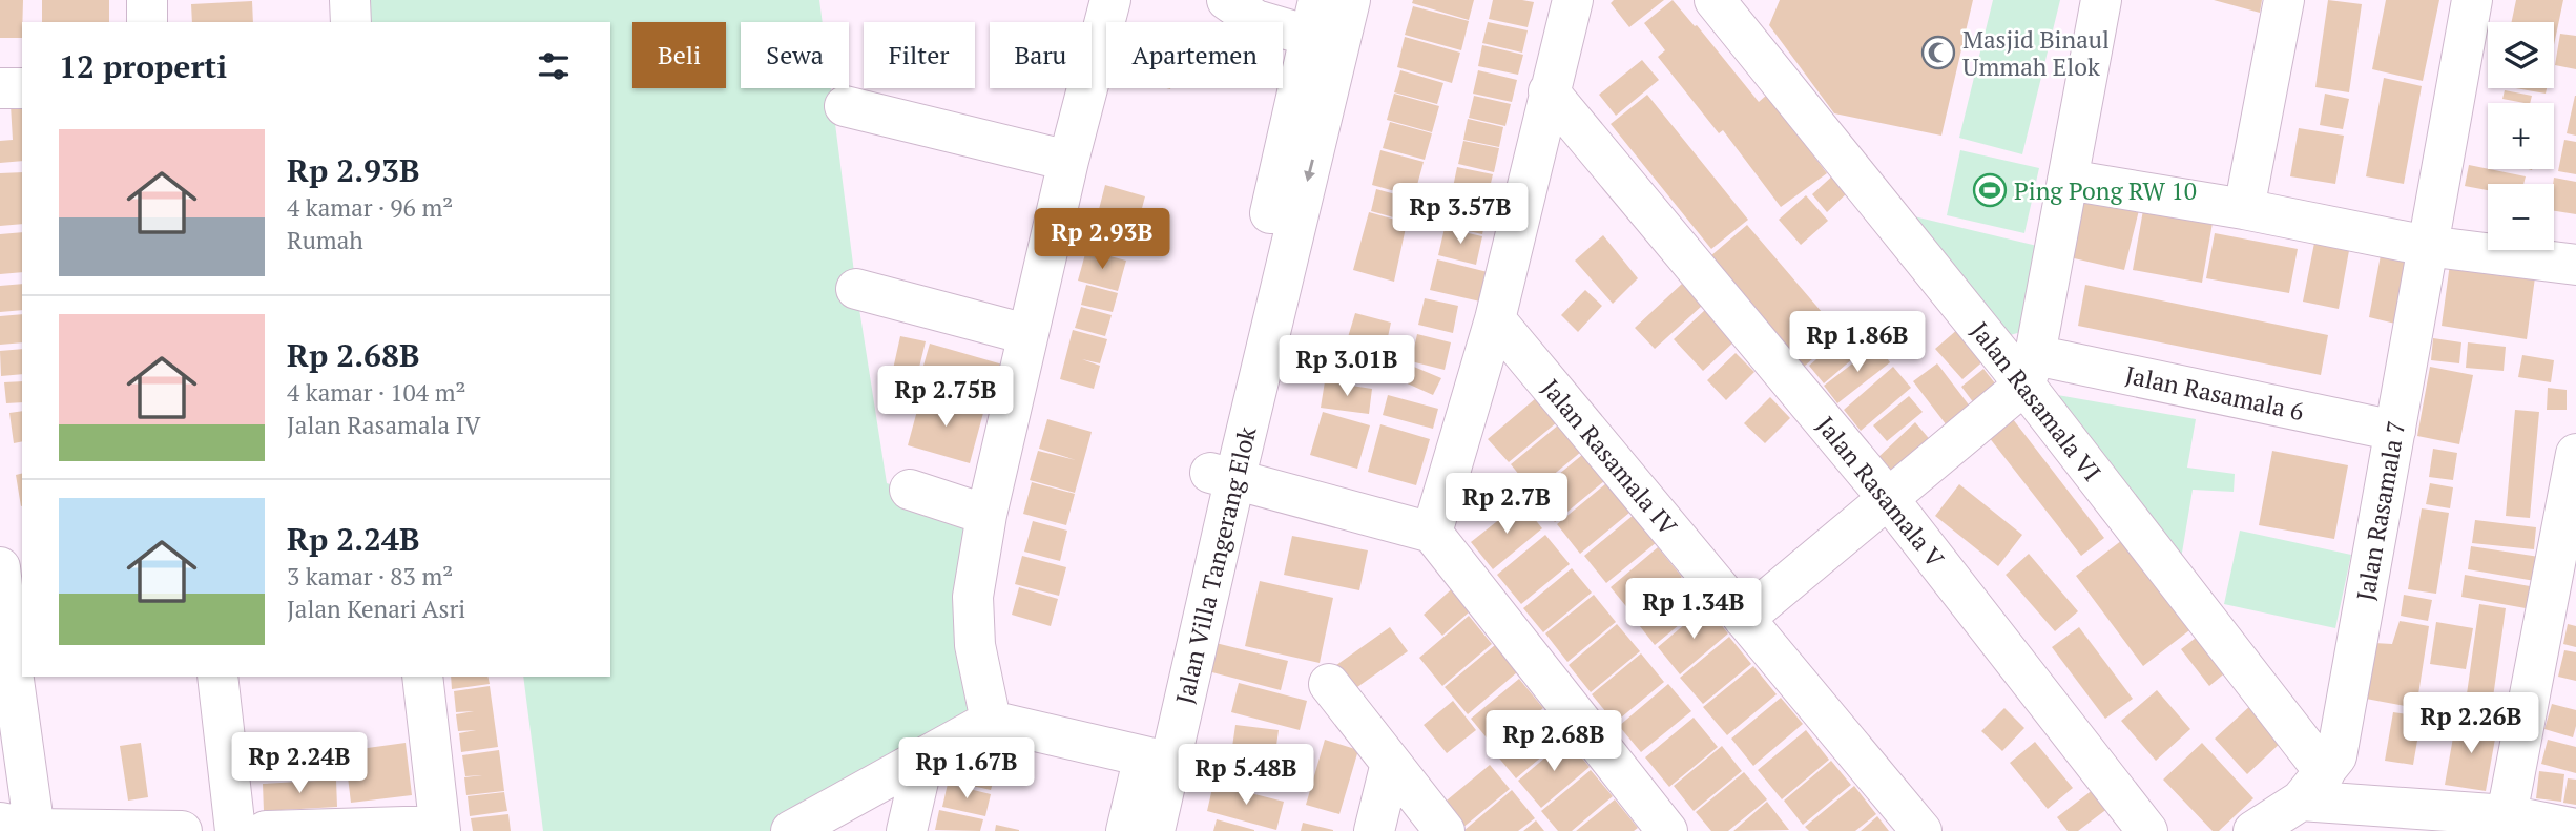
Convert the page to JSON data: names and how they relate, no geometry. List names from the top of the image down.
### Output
{
  "streets": {
    "street": [
      "Jalan Rasamala 6",
      "Jalan Rasamala VI",
      "Jalan Rasamala IV",
      "Jalan Rasamala V",
      "Jalan Rasamala 7",
      "Jalan Villa Tangerang Elok"
    ]
  },
  "crossings": [
    ["Jalan Rasamala 6", "Jalan Rasamala VI"],
    ["Jalan Rasamala 6", "Jalan Rasamala 7"],
    ["Jalan Rasamala VI", "Jalan Rasamala 7"]
  ],
  "places": {
    "mosque": ["Masjid Binaul Ummah Elok"],
    "sports": ["Ping Pong RW 10"]
  },
  "page": {
    "map_buttons": ["+", "−"],
    "chip": [
      "Beli",
      "Sewa",
      "Filter",
      "Baru",
      "Apartemen"
    ],
    "heading": "12 properti",
    "list": [
      {
        "name": "Rp 2.93B",
        "note": "4 kamar · 96 m² · Rumah"
      },
      {
        "name": "Rp 2.68B",
        "note": "4 kamar · 104 m² · Jalan Rasamala IV"
      },
      {
        "name": "Rp 2.24B",
        "note": "3 kamar · 83 m² · Jalan Kenari Asri"
      }
    ],
    "price": [
      "Rp 3.57B",
      "Rp 2.93B",
      "Rp 1.86B",
      "Rp 3.01B",
      "Rp 2.75B",
      "Rp 2.7B",
      "Rp 1.34B",
      "Rp 2.26B",
      "Rp 2.68B",
      "Rp 2.24B",
      "Rp 1.67B",
      "Rp 5.48B"
    ]
  }
}
